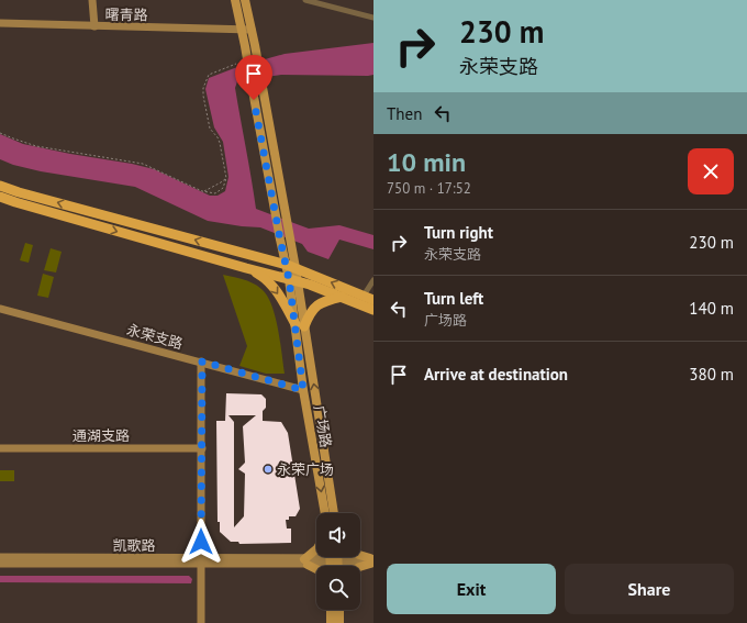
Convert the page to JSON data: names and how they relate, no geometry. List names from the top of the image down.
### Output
{
  "streets": {
    "main road": ["广场路"],
    "street": [
      "曙青路",
      "永荣支路",
      "通湖支路",
      "凯歌路"
    ]
  },
  "crossings": [
    ["曙青路", "广场路"],
    ["永荣支路", "广场路"]
  ],
  "places": ["永荣广场"],
  "page": {
    "turn": ["230 m", "永荣支路"],
    "then": "Then",
    "heading": ["10 min", "750 m · 17:52"],
    "list": [
      {
        "name": "Turn right",
        "note": "永荣支路",
        "value": "230 m"
      },
      {
        "name": "Turn left",
        "note": "广场路",
        "value": "140 m"
      },
      {
        "name": "Arrive at destination",
        "value": "380 m"
      }
    ],
    "buttons": ["Exit", "Share"]
  }
}
